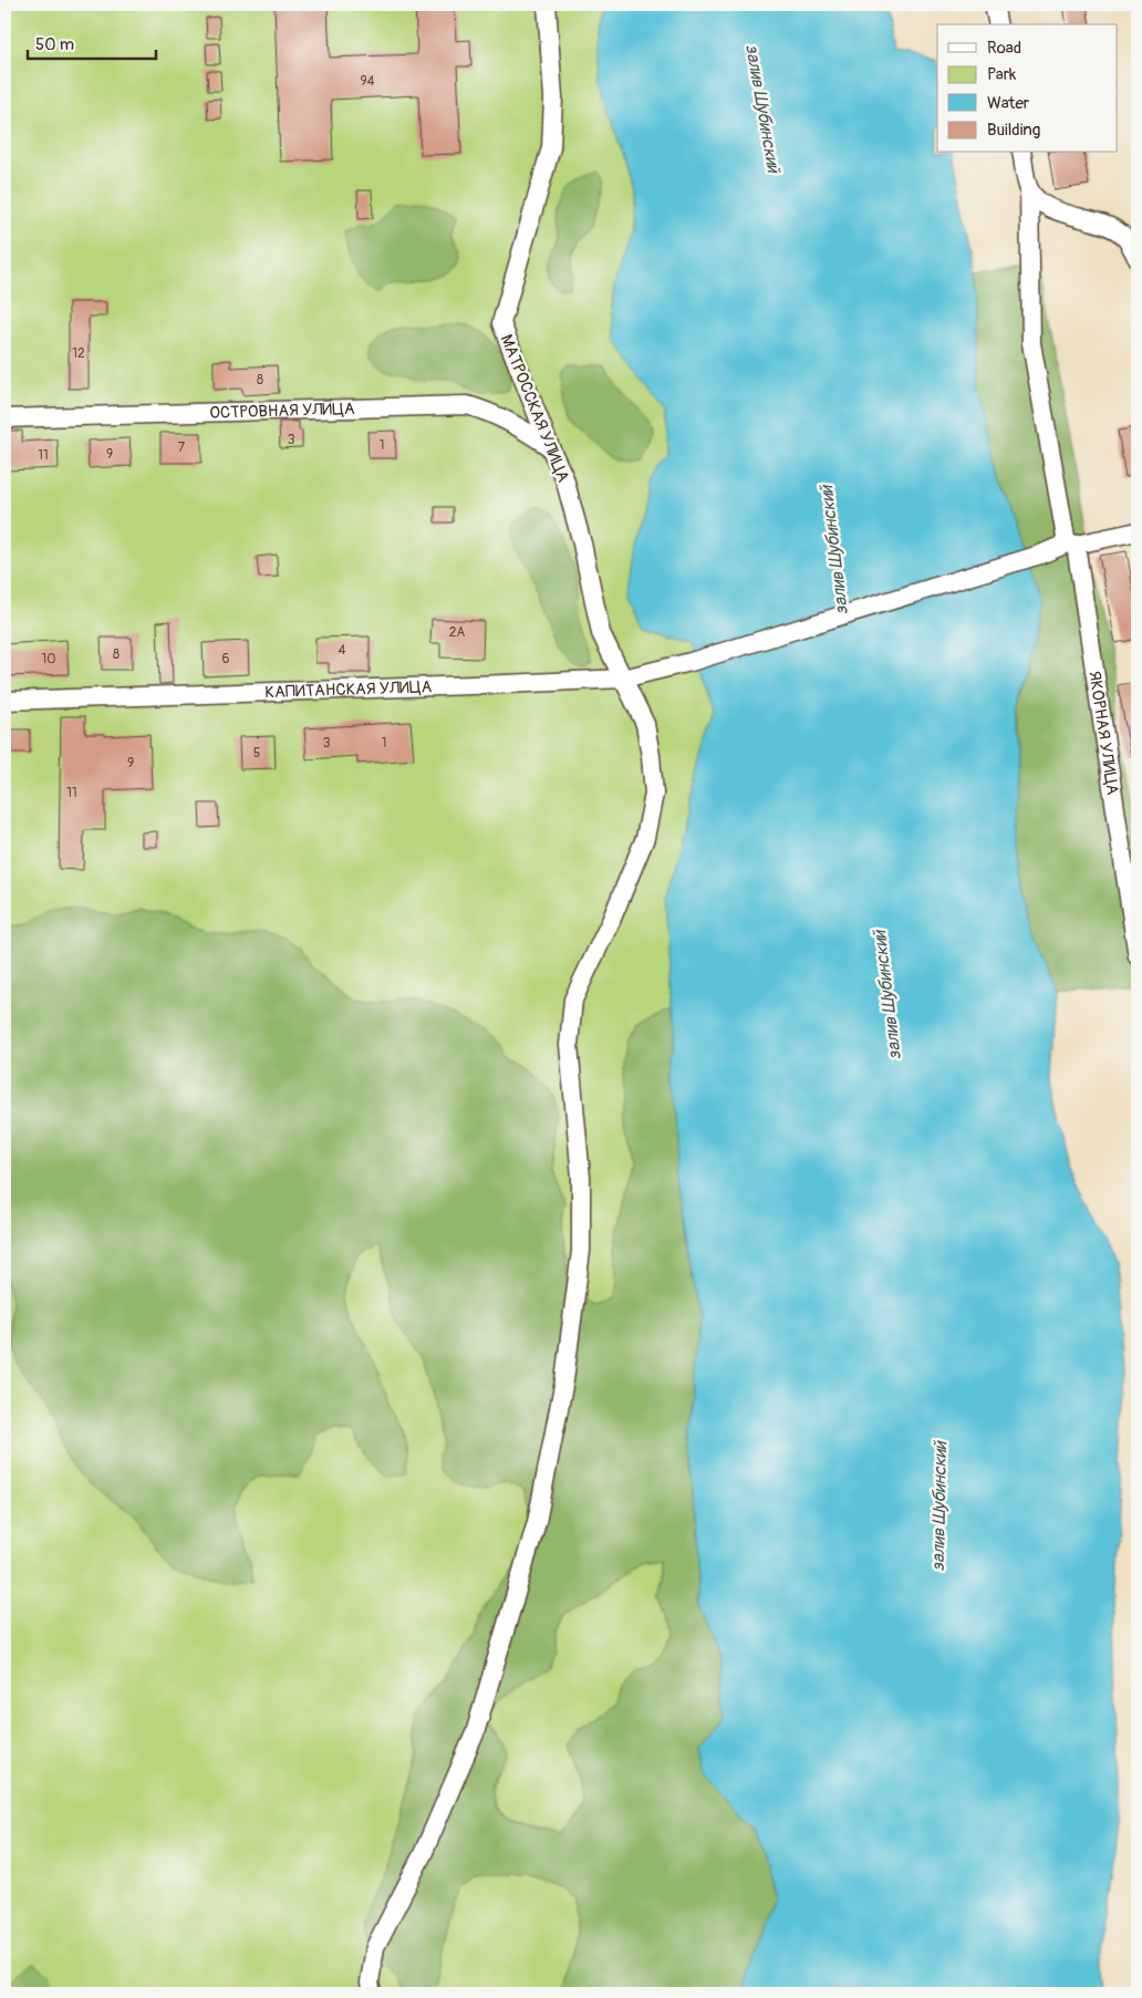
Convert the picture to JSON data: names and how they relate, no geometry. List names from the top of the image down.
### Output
{
  "streets": {
    "street": [
      "МАТРОССКАЯ УЛИЦА",
      "ОСТРОВНАЯ УЛИЦА",
      "КАПИТАНСКАЯ УЛИЦА",
      "ЯКОРНАЯ УЛИЦА"
    ]
  },
  "crossings": [
    ["МАТРОССКАЯ УЛИЦА", "ОСТРОВНАЯ УЛИЦА"],
    ["МАТРОССКАЯ УЛИЦА", "КАПИТАНСКАЯ УЛИЦА"],
    ["КАПИТАНСКАЯ УЛИЦА", "ЯКОРНАЯ УЛИЦА"]
  ],
  "water": ["залив Шубинский"],
  "house_numbers": [
    "94",
    "12",
    "8",
    "3",
    "1",
    "7",
    "9",
    "11",
    "2А",
    "4",
    "8",
    "10",
    "6",
    "3",
    "1",
    "5",
    "9",
    "11"
  ],
  "legend": [
    "Road",
    "Park",
    "Water",
    "Building"
  ],
  "scale_bar": "50 m"
}
